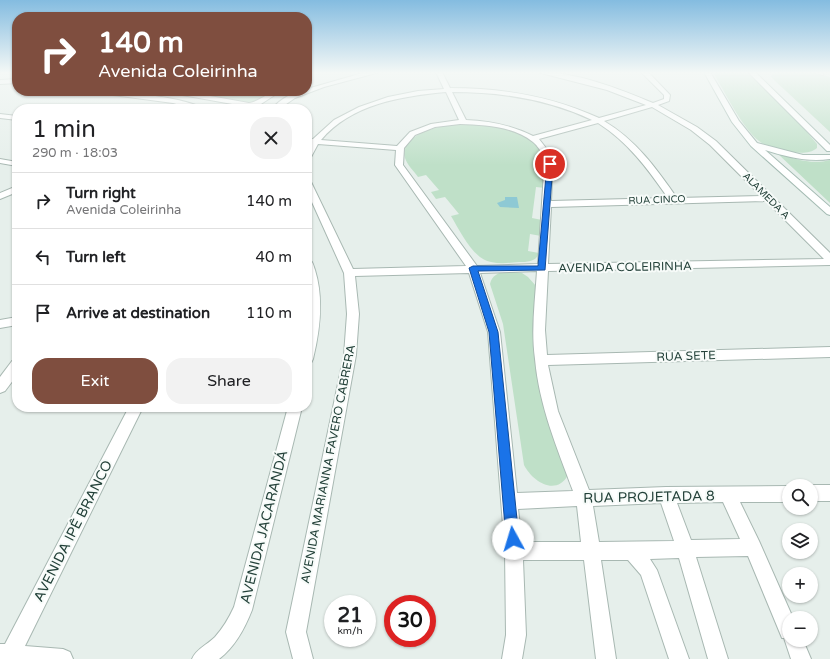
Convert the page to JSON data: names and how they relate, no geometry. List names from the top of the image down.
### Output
{
  "streets": {
    "street": [
      "ALAMEDA A",
      "RUA CINCO",
      "AVENIDA COLEIRINHA",
      "RUA SETE",
      "AVENIDA MARIANNA FAVERO CABRERA",
      "RUA PROJETADA 8",
      "AVENIDA JACARANDÁ",
      "AVENIDA IPÊ BRANCO"
    ]
  },
  "crossings": [
    ["ALAMEDA A", "RUA CINCO"],
    ["AVENIDA COLEIRINHA", "AVENIDA MARIANNA FAVERO CABRERA"]
  ],
  "page": {
    "turn": ["140 m", "Avenida Coleirinha"],
    "heading": ["1 min", "290 m · 18:03"],
    "list": [
      {
        "name": "Turn right",
        "note": "Avenida Coleirinha",
        "value": "140 m"
      },
      {
        "name": "Turn left",
        "value": "40 m"
      },
      {
        "name": "Arrive at destination",
        "value": "110 m"
      }
    ],
    "buttons": ["Exit", "Share"],
    "map_buttons": ["+", "−"],
    "speed": "21 km/h",
    "limit": "30"
  }
}
